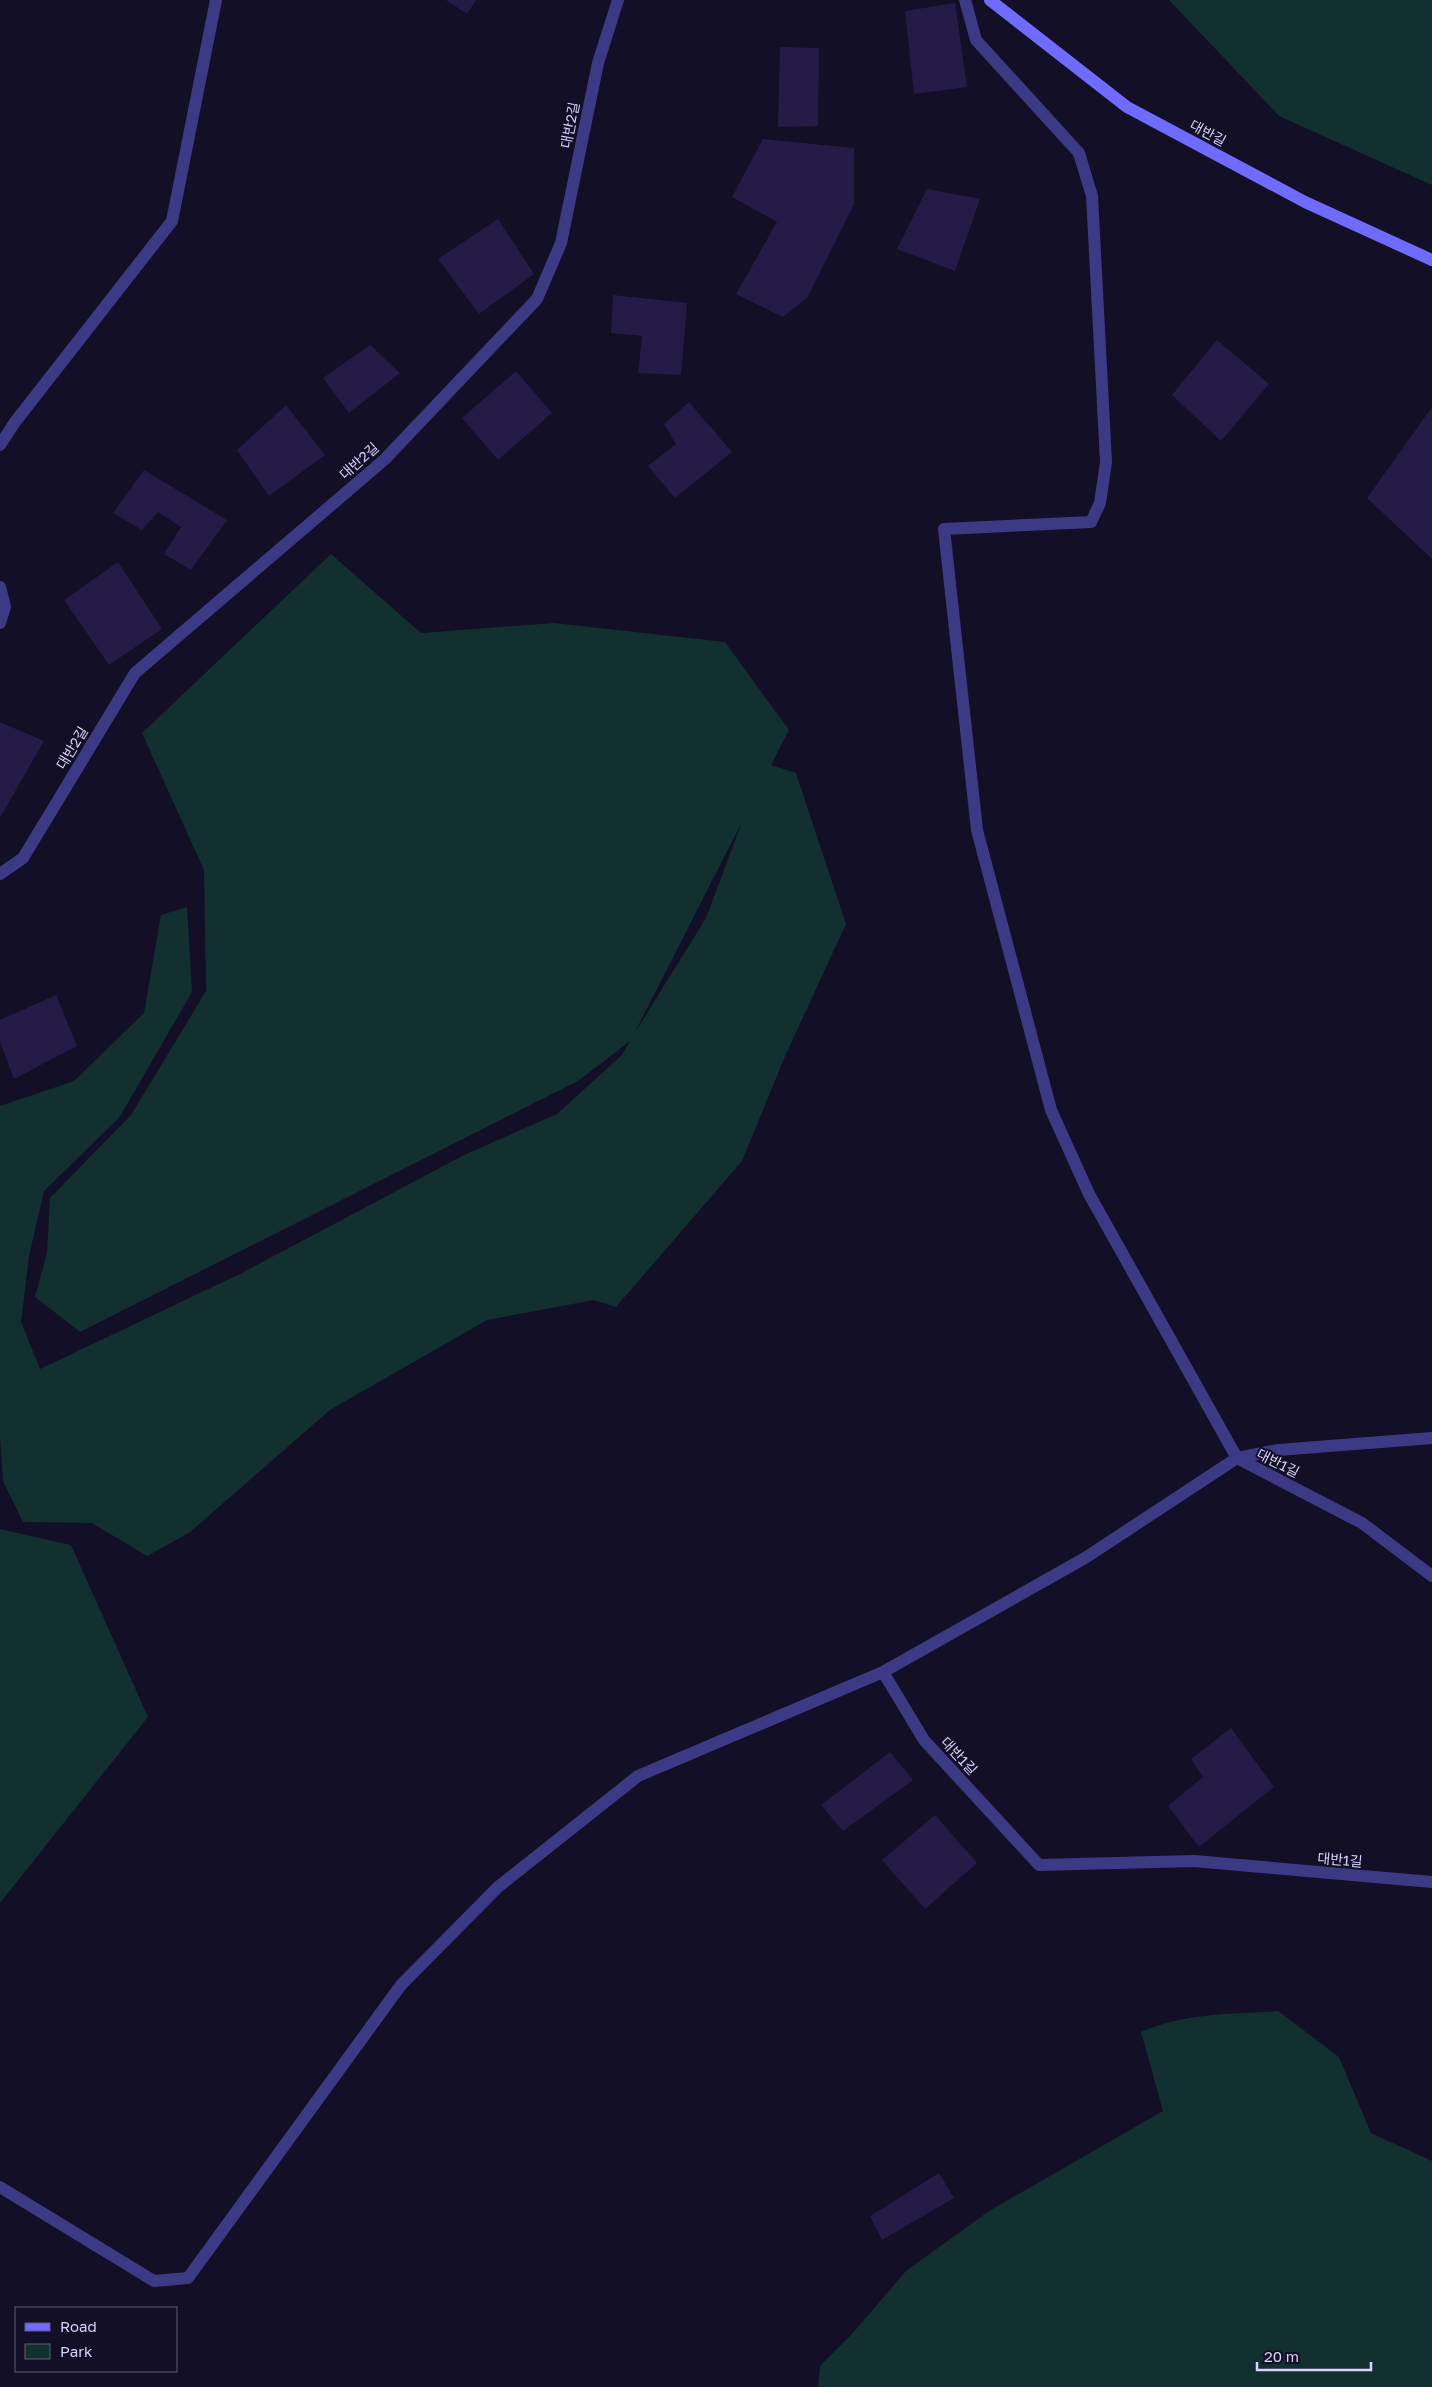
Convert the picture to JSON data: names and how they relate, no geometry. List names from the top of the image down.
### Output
{
  "streets": {
    "street": ["대반길"],
    "lane": ["대반2길", "대반1길"]
  },
  "legend": ["Road", "Park"],
  "scale_bar": "20 m"
}
